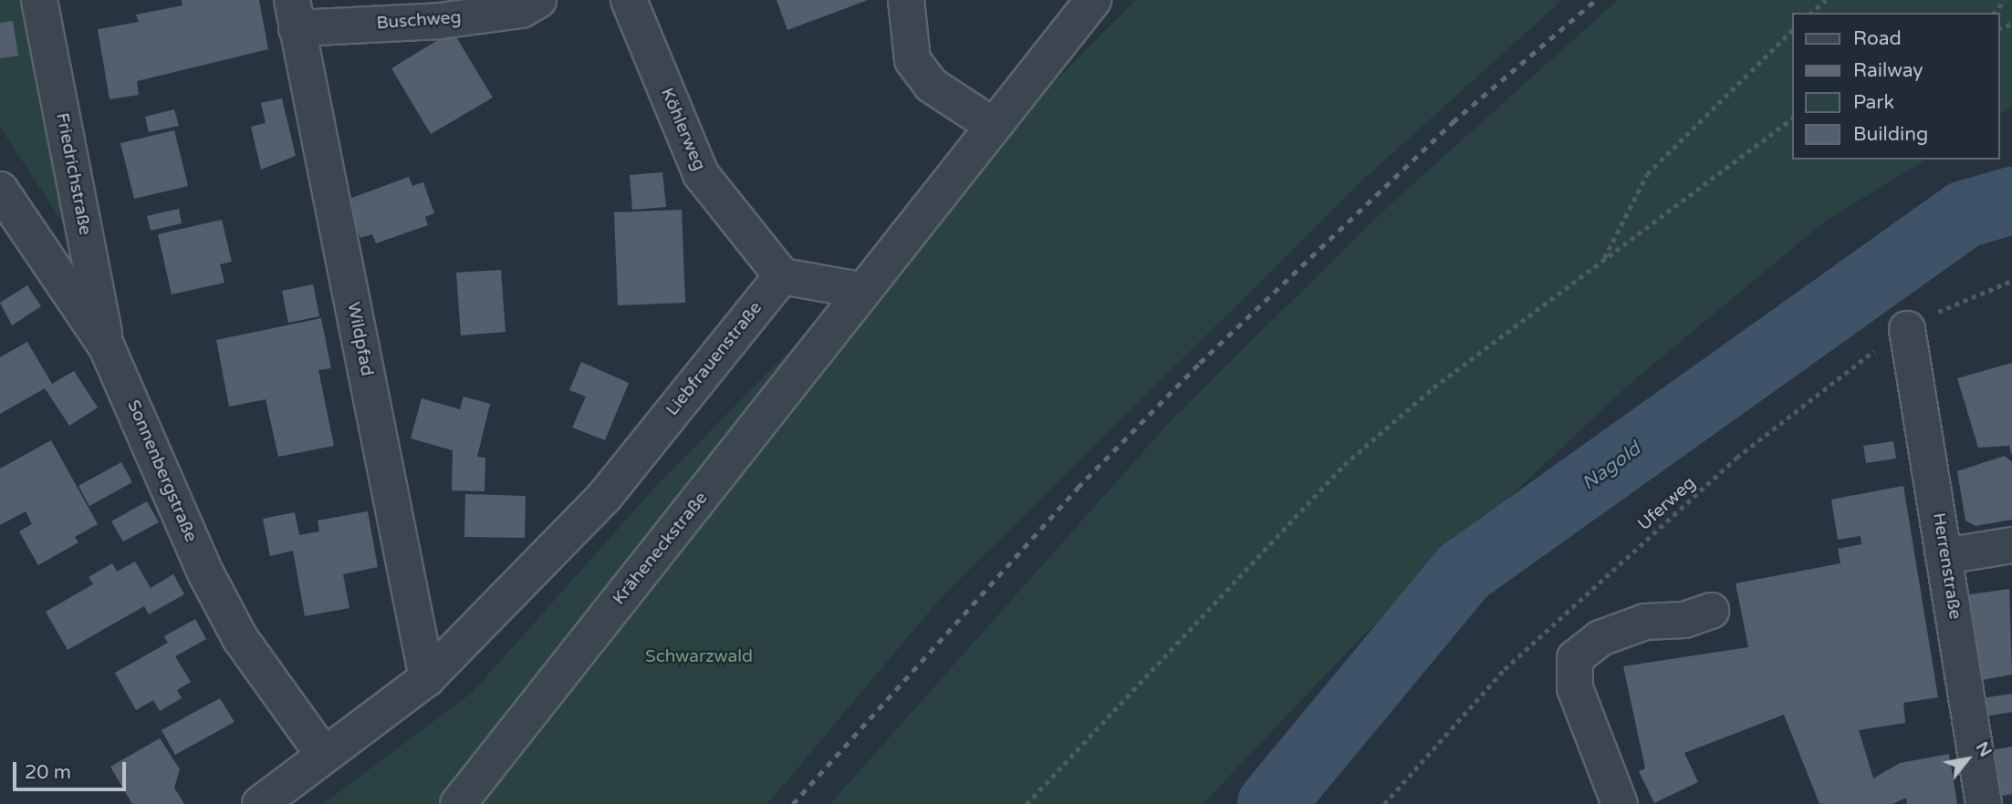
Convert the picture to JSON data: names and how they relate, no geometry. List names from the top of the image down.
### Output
{
  "streets": {
    "street": [
      "Buschweg",
      "Köhlerweg",
      "Friedrichstraße",
      "Wildpfad",
      "Liebfrauenstraße",
      "Sonnenbergstraße",
      "Kräheneckstraße",
      "Herrenstraße"
    ],
    "path": ["Uferweg"]
  },
  "crossings": [
    ["Buschweg", "Wildpfad"],
    ["Köhlerweg", "Liebfrauenstraße"],
    ["Friedrichstraße", "Sonnenbergstraße"],
    ["Wildpfad", "Liebfrauenstraße"],
    ["Liebfrauenstraße", "Sonnenbergstraße"],
    ["Uferweg", "Herrenstraße"]
  ],
  "water": ["Nagold"],
  "parks": ["Schwarzwald"],
  "legend": [
    "Road",
    "Railway",
    "Park",
    "Building"
  ],
  "scale_bar": "20 m",
  "north": "top right"
}
